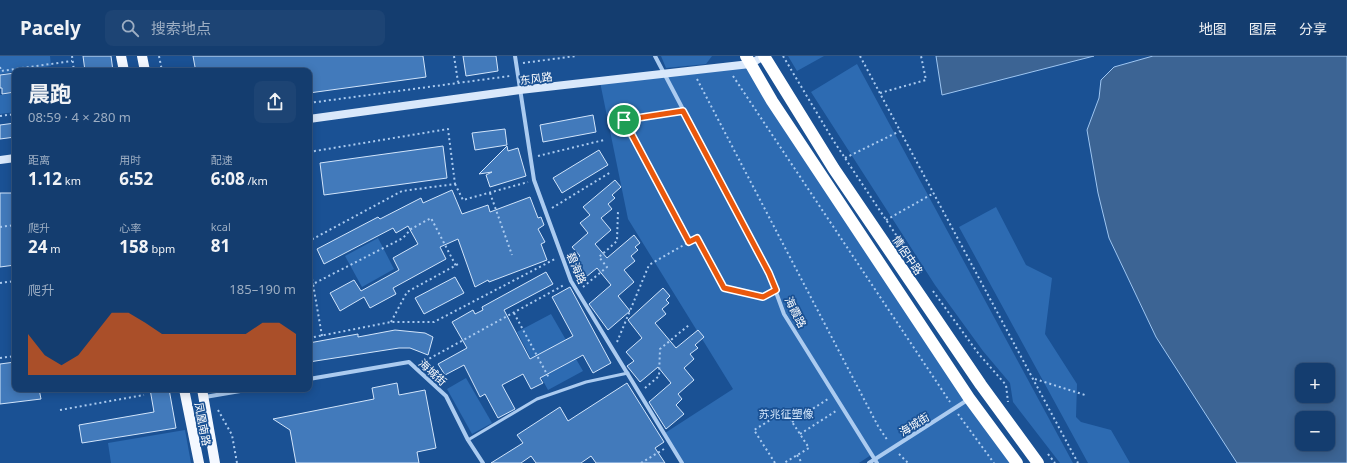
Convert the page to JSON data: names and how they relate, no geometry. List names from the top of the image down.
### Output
{
  "streets": {
    "highway": ["情侶中路"],
    "main road": ["凤凰南路"],
    "street": [
      "东风路",
      "碧海路",
      "海霞路",
      "海城街"
    ]
  },
  "crossings": [
    ["东风路", "情侶中路"],
    ["东风路", "碧海路"],
    ["东风路", "海霞路"],
    ["海霞路", "海城街"]
  ],
  "parks": ["苏兆征塑像"],
  "page": {
    "header": "Pacely",
    "search": "搜索地点",
    "nav": ["地图", "图层", "分享"],
    "heading": ["晨跑", "08:59 · 4 × 280 m"],
    "stats": [
      ["距离", "1.12 km"],
      ["用时", "6:52"],
      ["配速", "6:08 /km"],
      ["爬升", "24 m"],
      ["心率", "158 bpm"],
      ["kcal", "81"]
    ],
    "chart": ["爬升", "185–190 m"],
    "map_buttons": ["+", "−"]
  }
}
